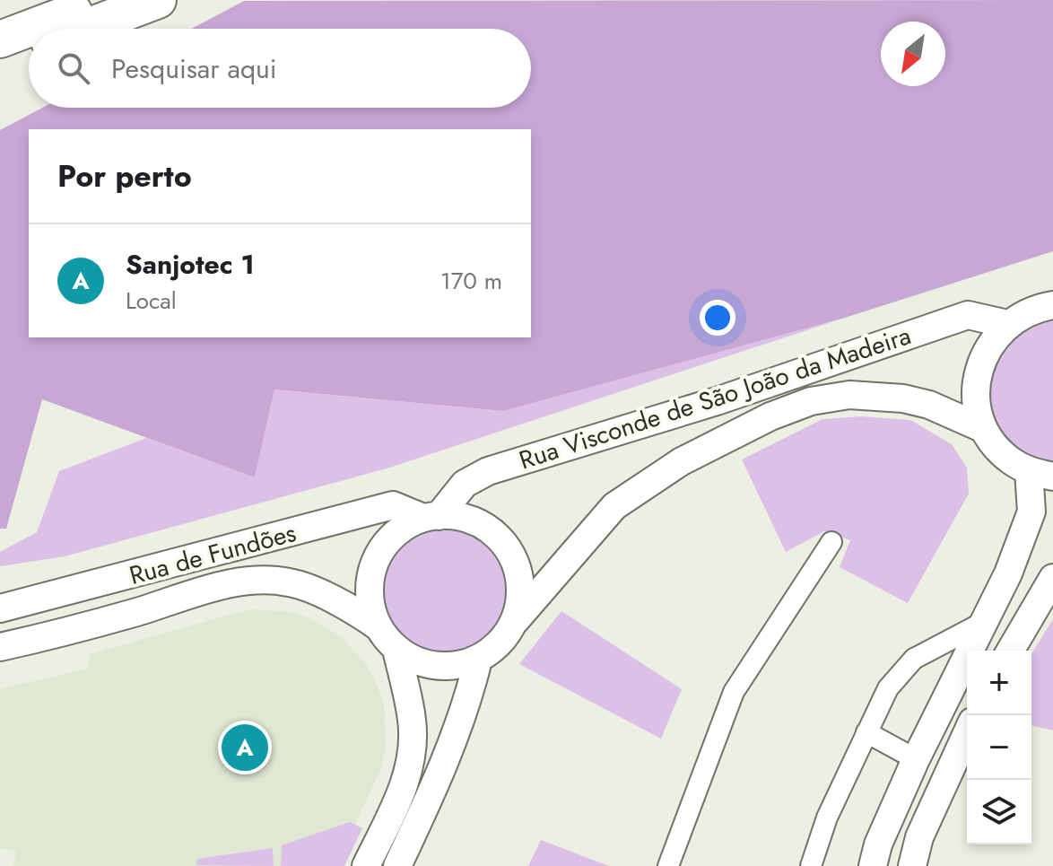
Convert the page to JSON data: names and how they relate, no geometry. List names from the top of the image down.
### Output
{
  "streets": {
    "main road": ["Rua Visconde de São João da Madeira", "Rua de Fundões"]
  },
  "crossings": [
    ["Rua Visconde de São João da Madeira", "Rua de Fundões"]
  ],
  "north": "bottom left",
  "page": {
    "search": "Pesquisar aqui",
    "heading": "Por perto",
    "list": [
      {
        "mark": "A",
        "name": "Sanjotec 1",
        "note": "Local",
        "value": "170 m"
      }
    ],
    "map_buttons": ["+", "−"],
    "pins": "A"
  }
}
